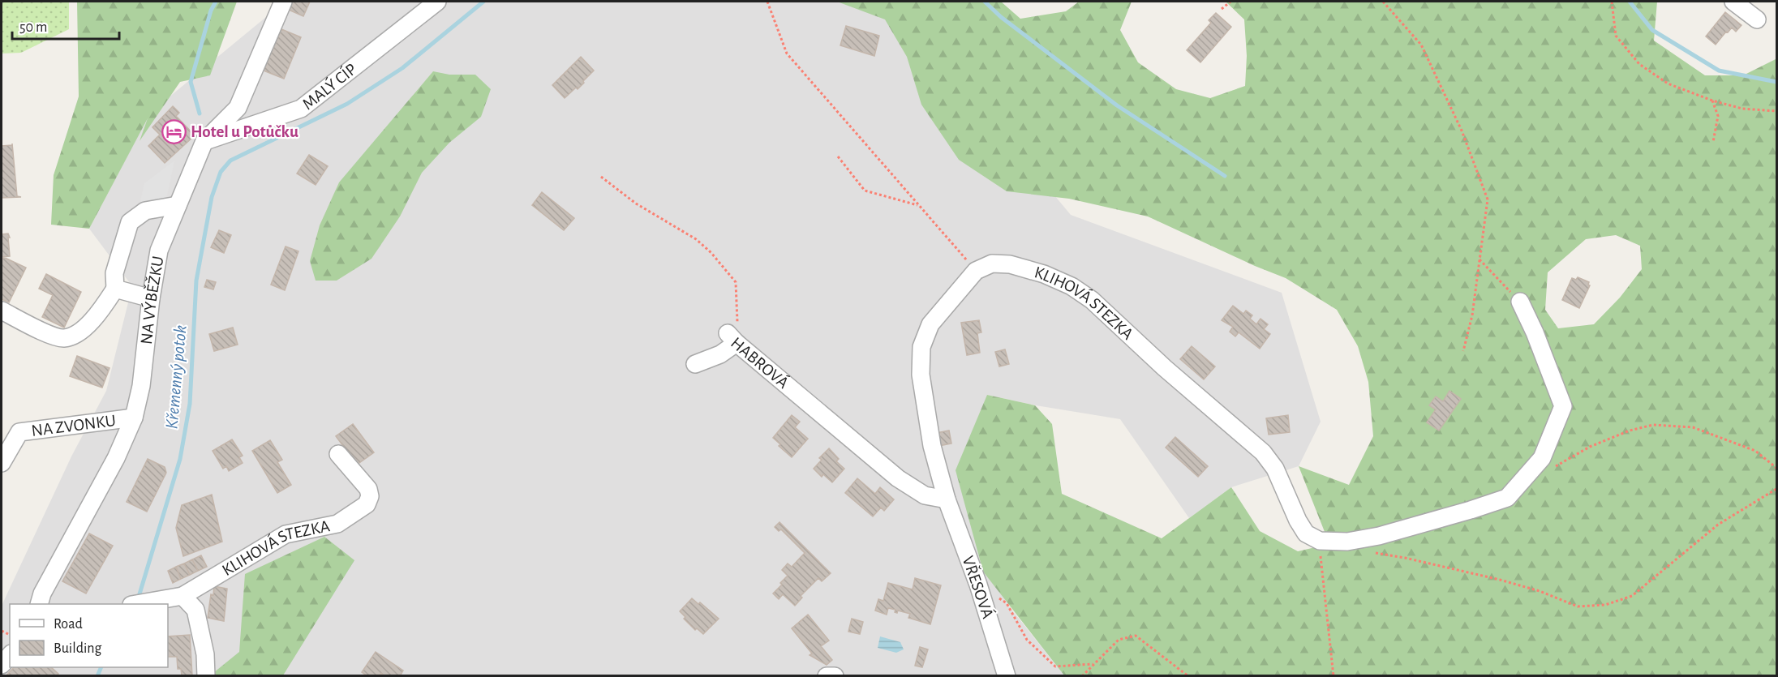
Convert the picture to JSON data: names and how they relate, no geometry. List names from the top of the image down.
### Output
{
  "streets": {
    "street": [
      "MALÝ CÍP",
      "NA VÝBĚŽKU",
      "KLIHOVÁ STEZKA",
      "HABROVÁ",
      "NA ZVONKU",
      "VŘESOVÁ"
    ]
  },
  "crossings": [
    ["MALÝ CÍP", "NA VÝBĚŽKU"],
    ["NA VÝBĚŽKU", "NA ZVONKU"],
    ["HABROVÁ", "VŘESOVÁ"]
  ],
  "water": ["Křemenný potok"],
  "places": {
    "hotel": ["Hotel u Potůčku"]
  },
  "legend": ["Road", "Building"],
  "scale_bar": "50 m"
}
